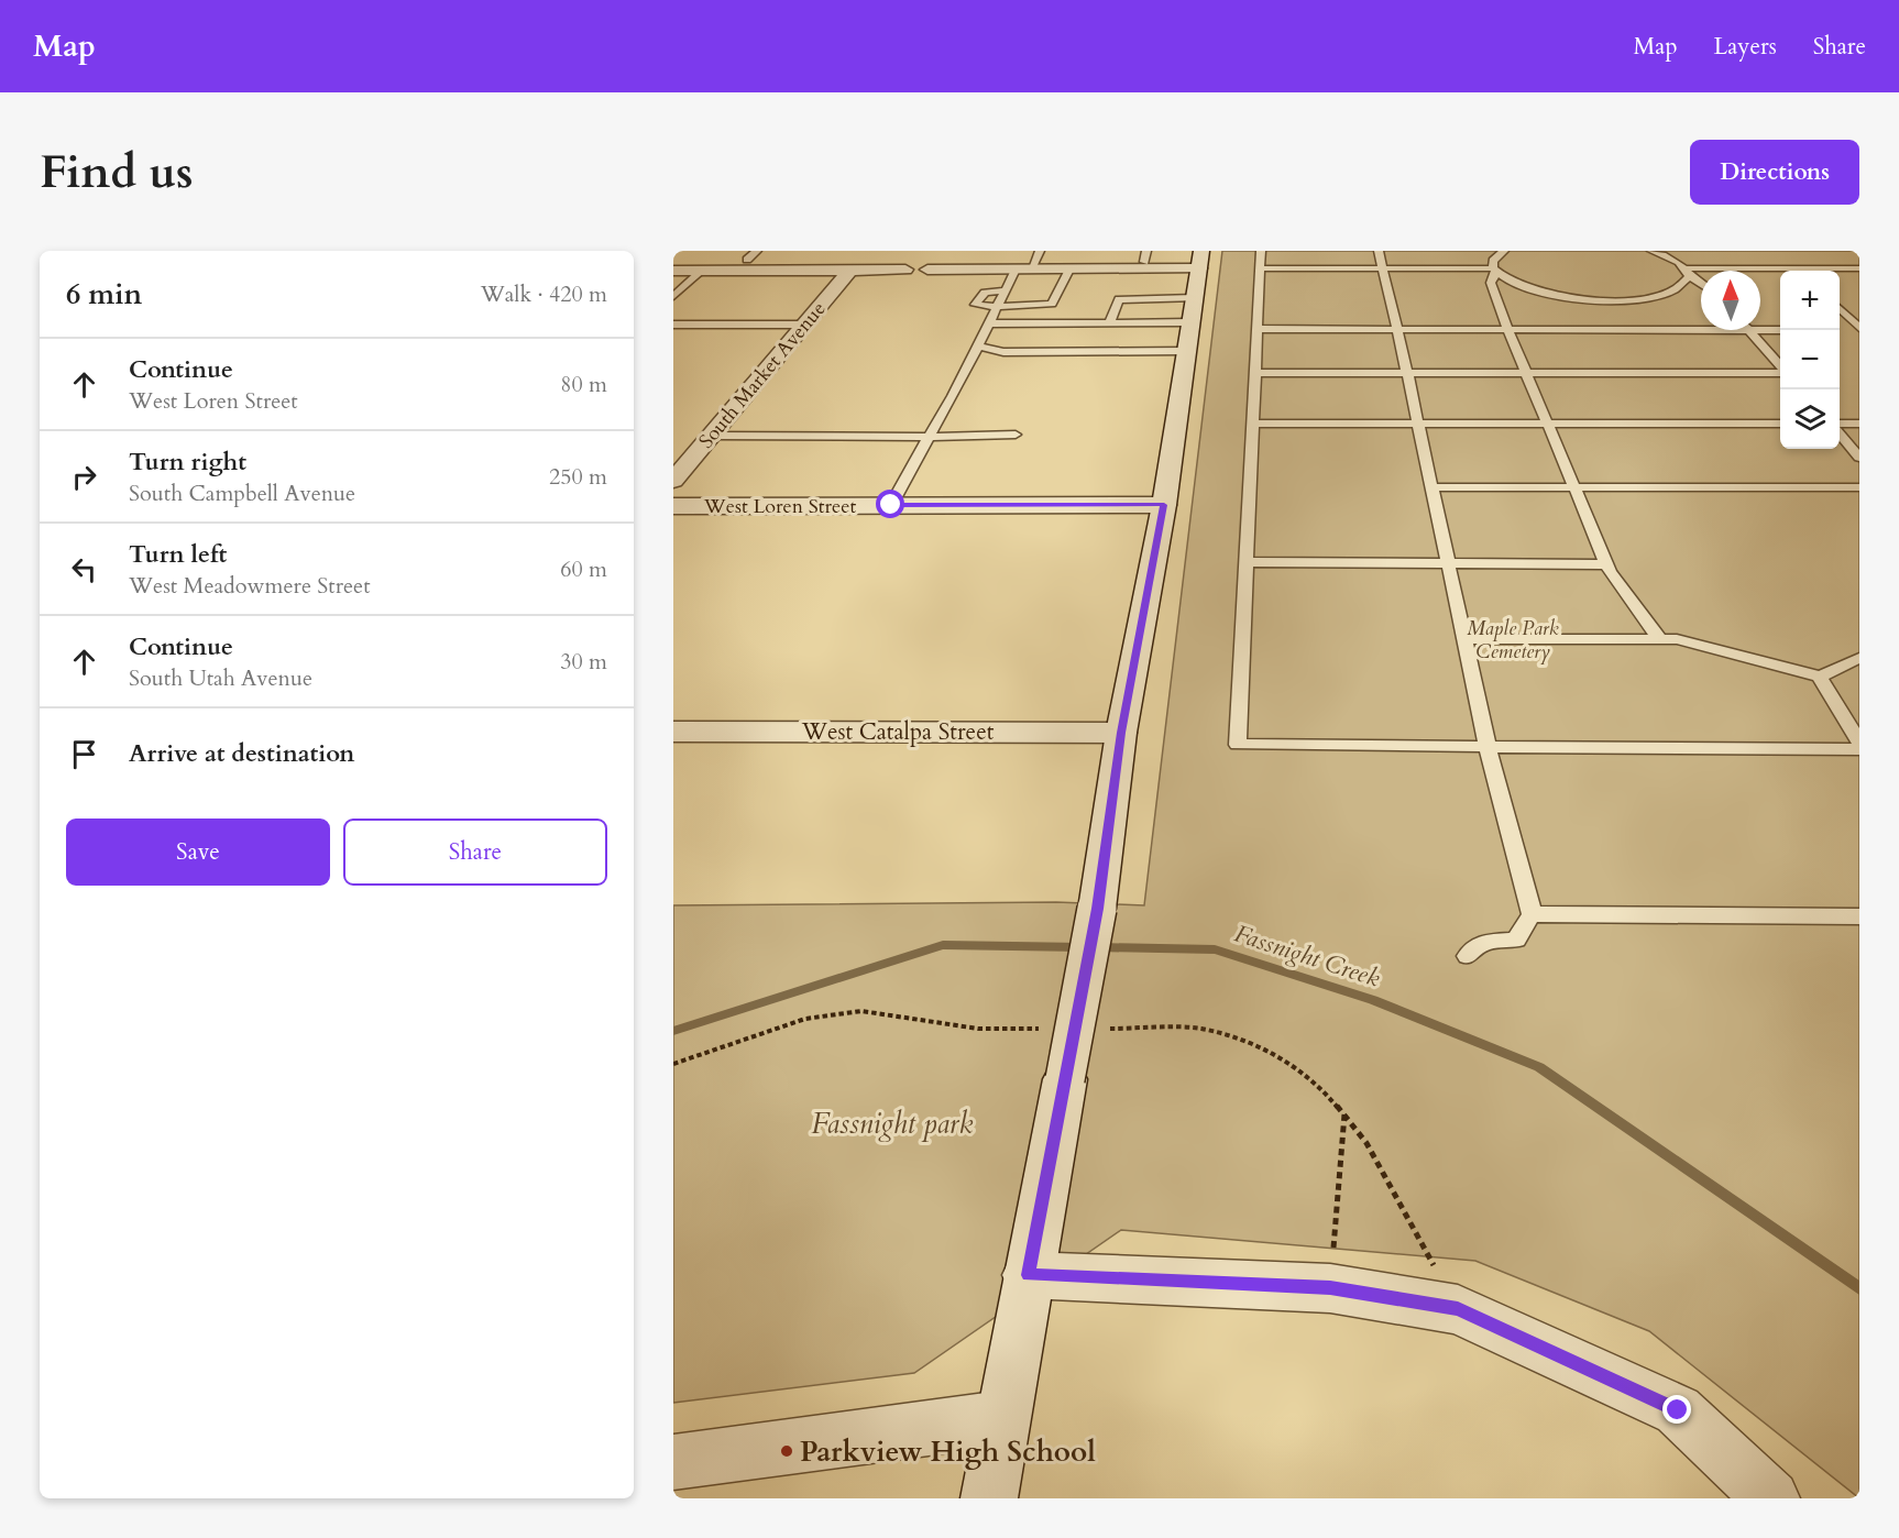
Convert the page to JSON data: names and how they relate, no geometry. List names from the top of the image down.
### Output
{
  "streets": {
    "street": ["South Market Avenue", "West Loren Street", "West Catalpa Street"]
  },
  "water": ["Fassnight Creek"],
  "parks": ["Maple Park Cemetery", "Fassnight park"],
  "places": ["Parkview High School"],
  "north": "top",
  "page": {
    "header": "Map",
    "nav": ["Map", "Layers", "Share"],
    "buttons": [
      "Directions",
      ["Save", "Share"]
    ],
    "title": "Find us",
    "heading": ["6 min", "Walk · 420 m"],
    "map_buttons": ["+", "−"],
    "list": [
      ["Continue", "West Loren Street", "80 m"],
      ["Turn right", "South Campbell Avenue", "250 m"],
      ["Turn left", "West Meadowmere Street", "60 m"],
      ["Continue", "South Utah Avenue", "30 m"],
      "Arrive at destination"
    ]
  }
}
